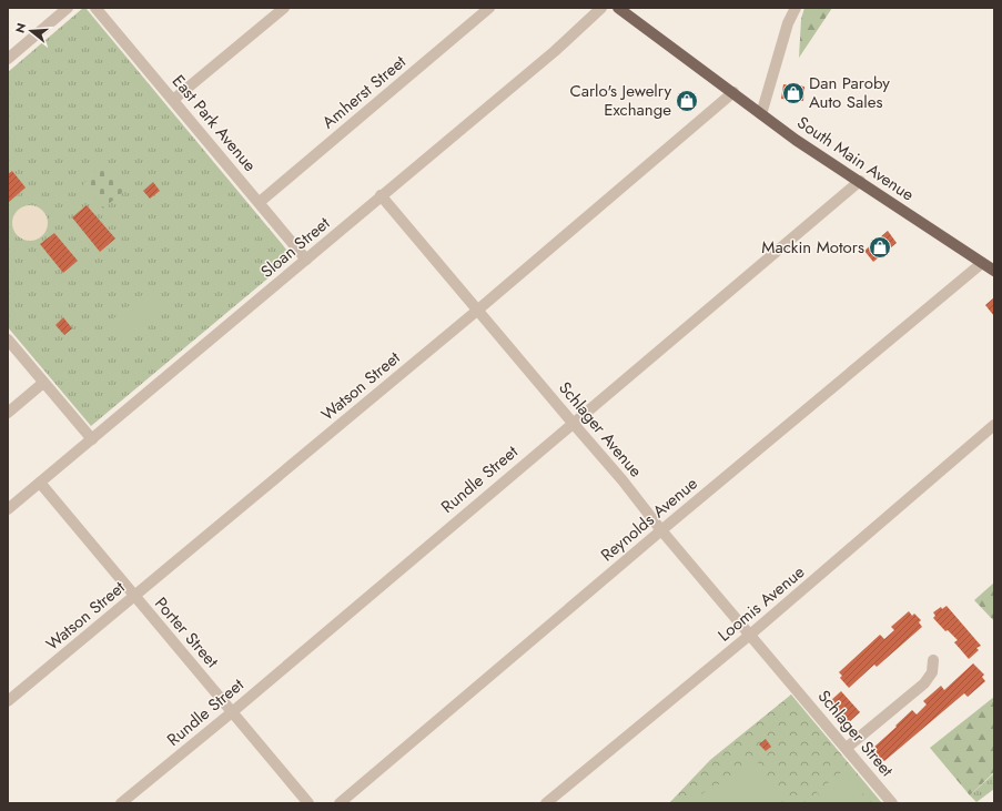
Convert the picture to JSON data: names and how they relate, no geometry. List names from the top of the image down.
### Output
{
  "streets": {
    "main road": ["South Main Avenue"],
    "street": [
      "Amherst Street",
      "East Park Avenue",
      "Sloan Street",
      "Watson Street",
      "Schlager Avenue",
      "Rundle Street",
      "Reynolds Avenue",
      "Loomis Avenue",
      "Porter Street",
      "Schlager Street"
    ]
  },
  "crossings": [
    ["Amherst Street", "East Park Avenue"],
    ["East Park Avenue", "Sloan Street"],
    ["South Main Avenue", "Watson Street"],
    ["South Main Avenue", "Rundle Street"],
    ["South Main Avenue", "Reynolds Avenue"],
    ["Sloan Street", "Schlager Avenue"],
    ["Sloan Street", "Porter Street"],
    ["Watson Street", "Schlager Avenue"],
    ["Watson Street", "Porter Street"],
    ["Schlager Avenue", "Rundle Street"],
    ["Schlager Avenue", "Reynolds Avenue"],
    ["Schlager Avenue", "Loomis Avenue"],
    ["Schlager Avenue", "Schlager Street"],
    ["Rundle Street", "Porter Street"]
  ],
  "places": {
    "shop": ["Dan Paroby Auto Sales", "Carlo's Jewelry Exchange", "Mackin Motors"]
  },
  "north": "left"
}
